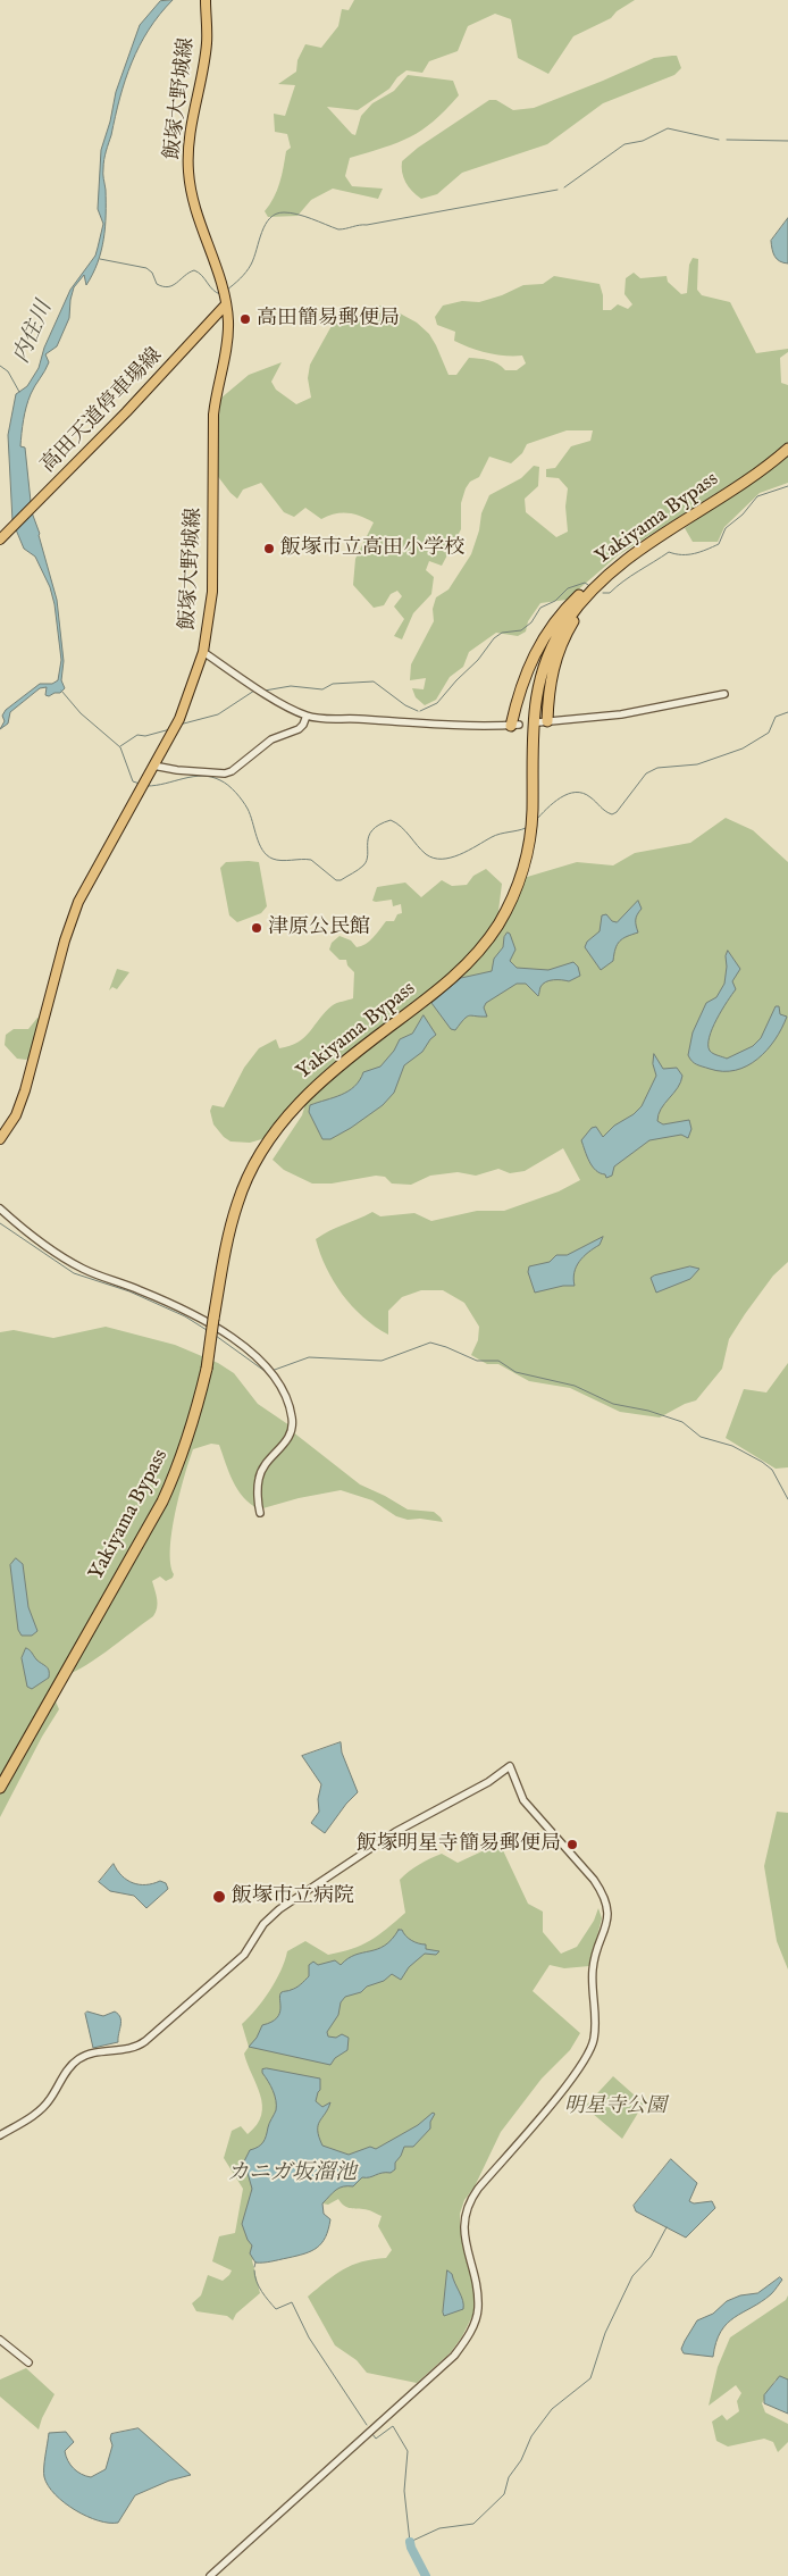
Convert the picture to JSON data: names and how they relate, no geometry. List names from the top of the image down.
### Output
{
  "streets": {
    "highway": ["Yakiyama Bypass"],
    "main road": ["飯塚大野城線", "高田天道停車場線"]
  },
  "crossings": [
    ["飯塚大野城線", "高田天道停車場線"]
  ],
  "water": ["内住川", "カニガ坂溜池"],
  "parks": ["明星寺公園"],
  "places": [
    "高田簡易郵便局",
    "飯塚市立高田小学校",
    "津原公民館",
    "飯塚明星寺簡易郵便局",
    "飯塚市立病院"
  ]
}
